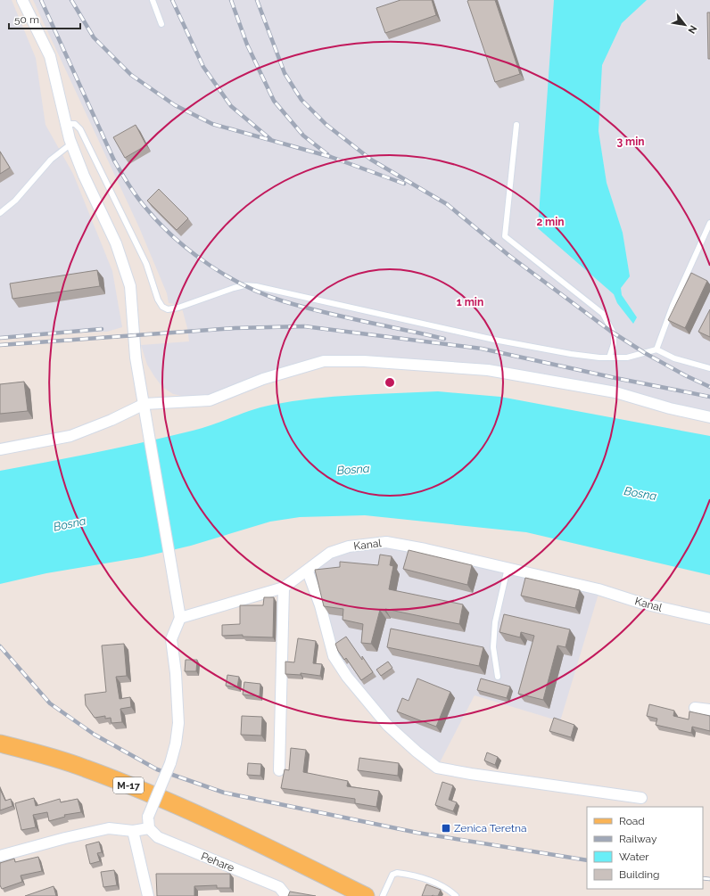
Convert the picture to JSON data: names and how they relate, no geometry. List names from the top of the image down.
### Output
{
  "streets": {
    "main road": ["M-17"],
    "street": ["Kanal", "Pehare"]
  },
  "water": ["Bosna"],
  "places": {
    "transit": ["Zenica Teretna"]
  },
  "legend": [
    "Road",
    "Railway",
    "Water",
    "Building"
  ],
  "scale_bar": "50 m",
  "north": "bottom right",
  "rings": ["3 min", "2 min", "1 min"]
}
